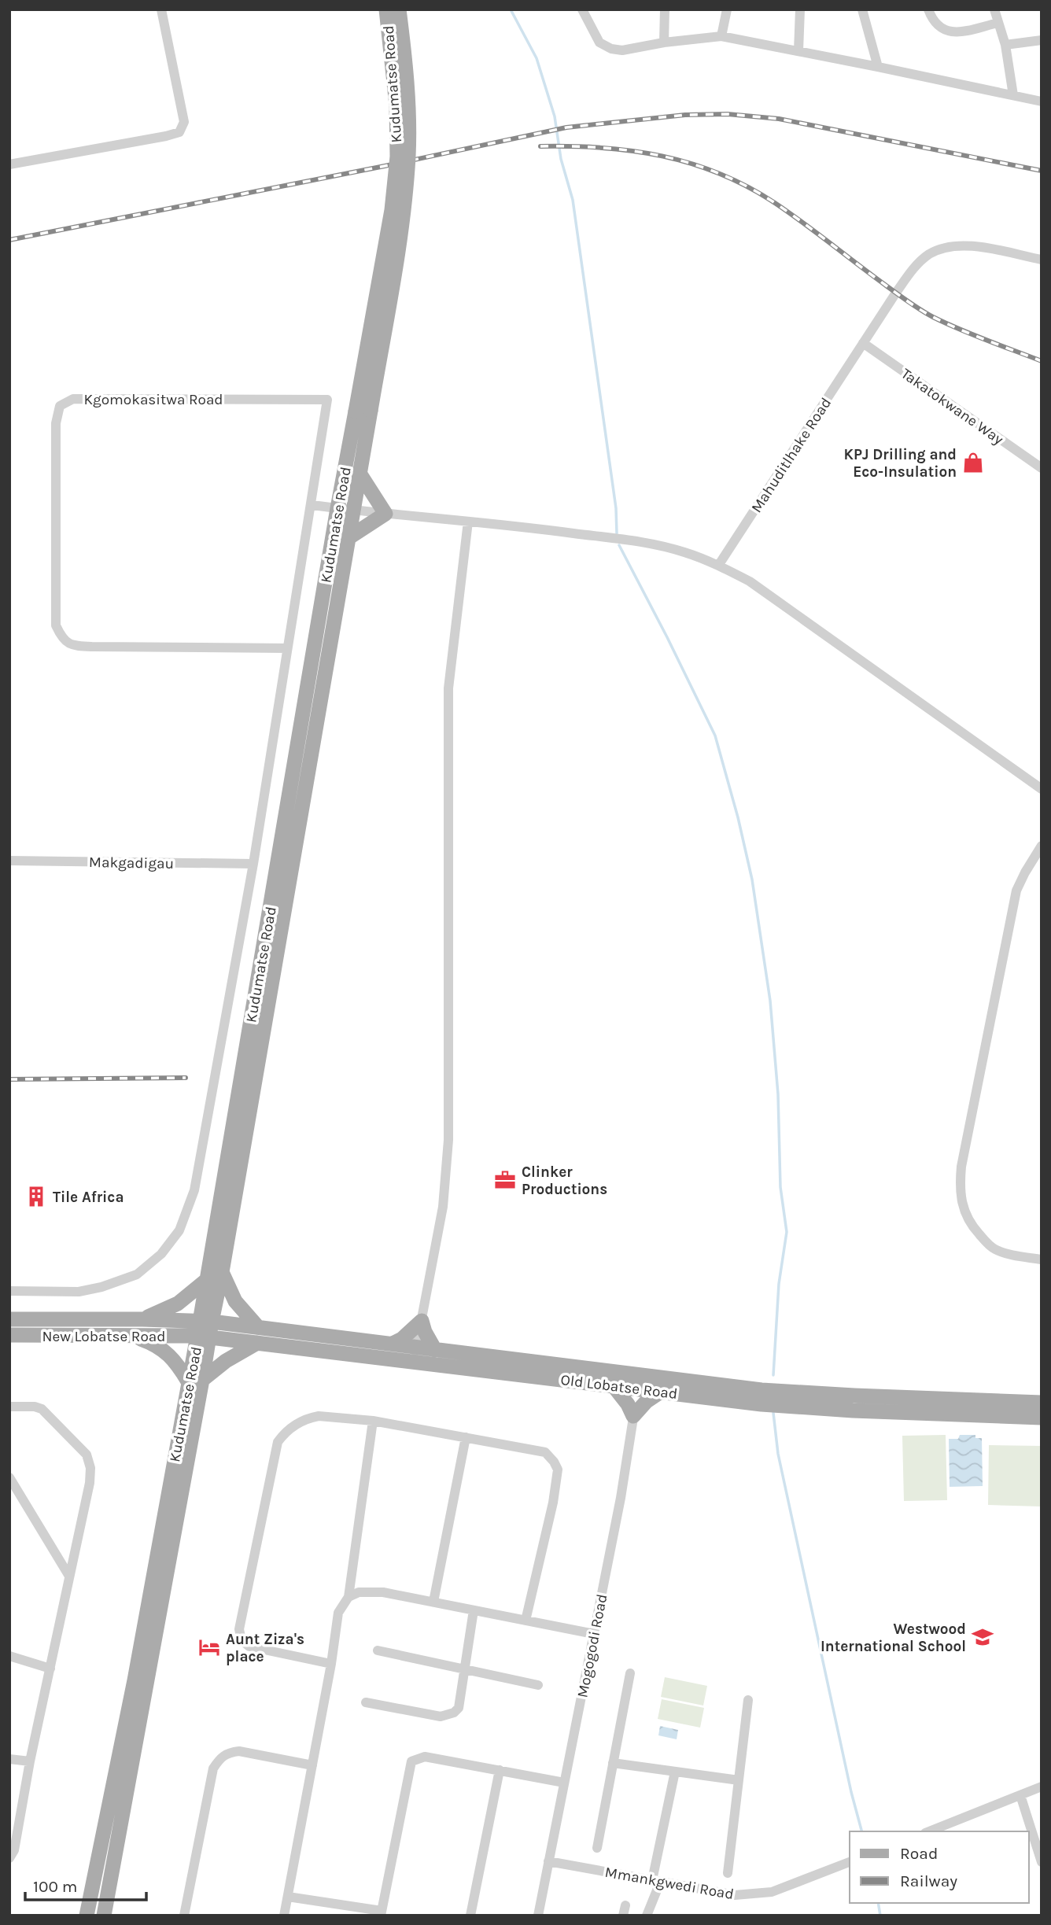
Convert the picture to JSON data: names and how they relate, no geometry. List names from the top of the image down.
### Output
{
  "streets": {
    "main road": ["Kudumatse Road", "New Lobatse Road", "Old Lobatse Road"],
    "street": [
      "Kgomokasitwa Road",
      "Takatokwane Way",
      "Mahuditlhake Road",
      "Makgadigau",
      "Mogogodi Road",
      "Mmankgwedi Road"
    ]
  },
  "crossings": [
    ["Kudumatse Road", "New Lobatse Road"],
    ["Kudumatse Road", "Old Lobatse Road"],
    ["Takatokwane Way", "Mahuditlhake Road"],
    ["New Lobatse Road", "Old Lobatse Road"],
    ["Old Lobatse Road", "Mogogodi Road"],
    ["Mogogodi Road", "Mmankgwedi Road"]
  ],
  "places": {
    "shop": ["KPJ Drilling and Eco-Insulation"],
    "office": ["Clinker Productions"],
    "building": ["Tile Africa"],
    "school or university": ["Westwood International School"],
    "hotel": ["Aunt Ziza's place"]
  },
  "legend": ["Road", "Railway"],
  "scale_bar": "100 m"
}
